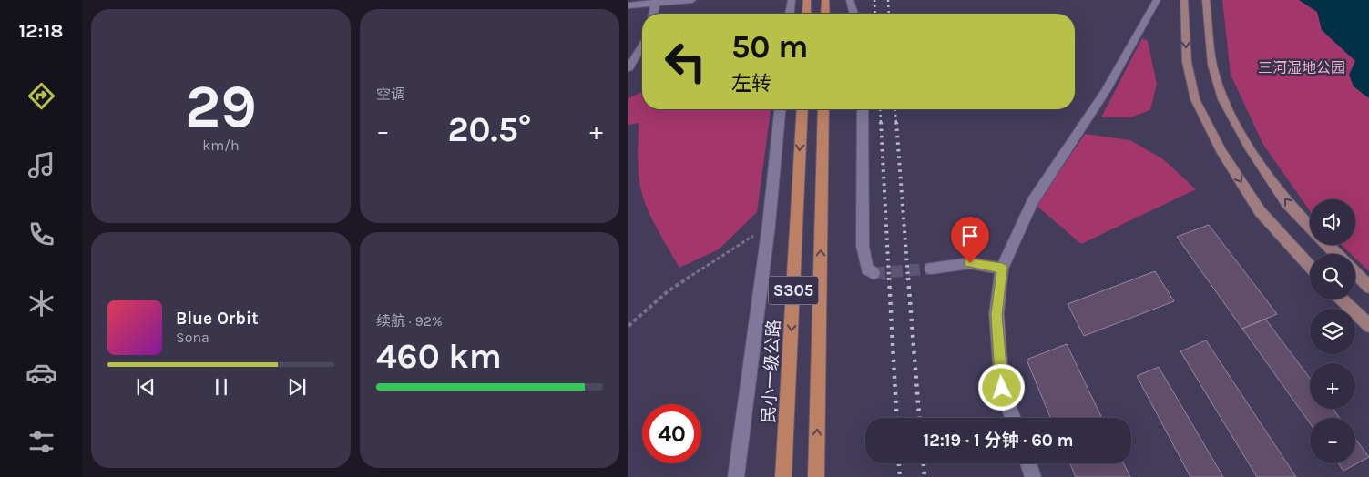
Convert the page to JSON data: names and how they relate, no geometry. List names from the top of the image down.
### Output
{
  "streets": {
    "main road": ["S305", "民小一级公路"]
  },
  "parks": ["三河湿地公园"],
  "page": {
    "tabs": "12:18",
    "tile": [
      ["29", "km/h"],
      "空调",
      ["续航 · 92%", "460 km"]
    ],
    "turn": ["50 m", "左转"],
    "heat": ["−", "20.5°", "+"],
    "map_buttons": ["+", "−"],
    "song": ["Blue Orbit", "Sona"],
    "limit": "40",
    "trip": "12:19 · 1 分钟 · 60 m"
  }
}
